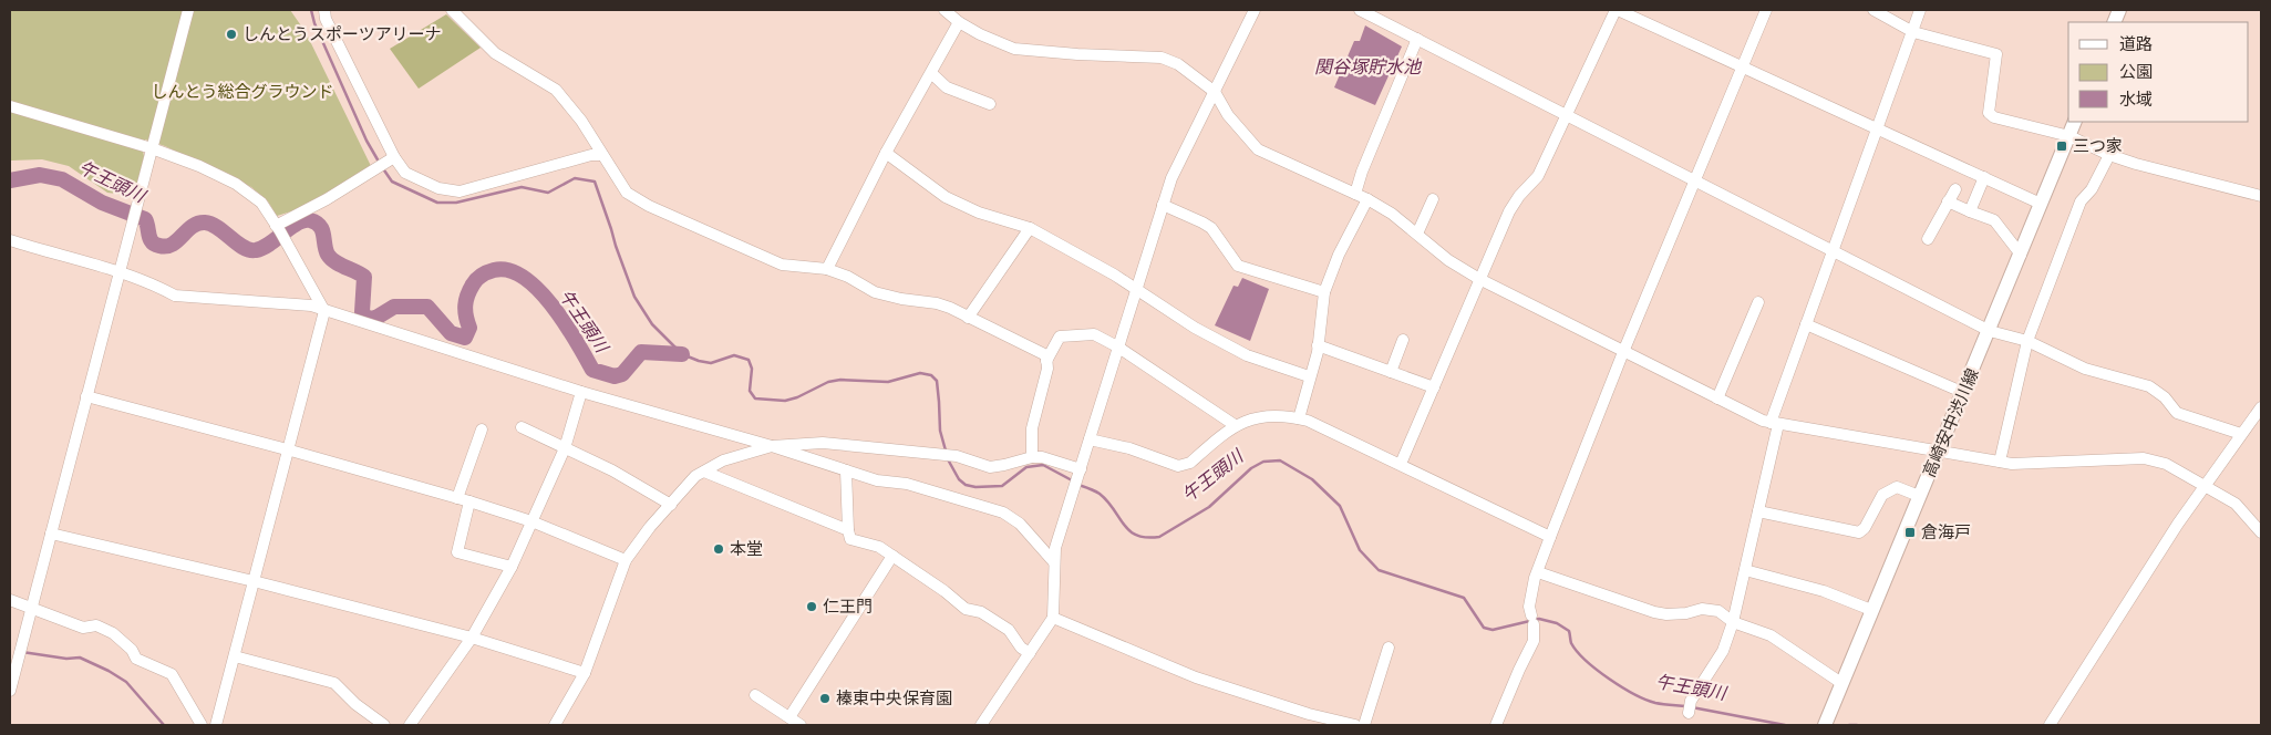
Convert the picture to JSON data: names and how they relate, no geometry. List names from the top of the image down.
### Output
{
  "streets": {
    "main road": ["高崎安中渋川線"]
  },
  "water": ["関谷塚貯水池", "午王頭川"],
  "parks": ["しんとう総合グラウンド"],
  "places": {
    "other": [
      "しんとうスポーツアリーナ",
      "本堂",
      "仁王門",
      "榛東中央保育園"
    ],
    "transit": ["三つ家", "倉海戸"]
  },
  "legend": ["道路", "公園", "水域"]
}
